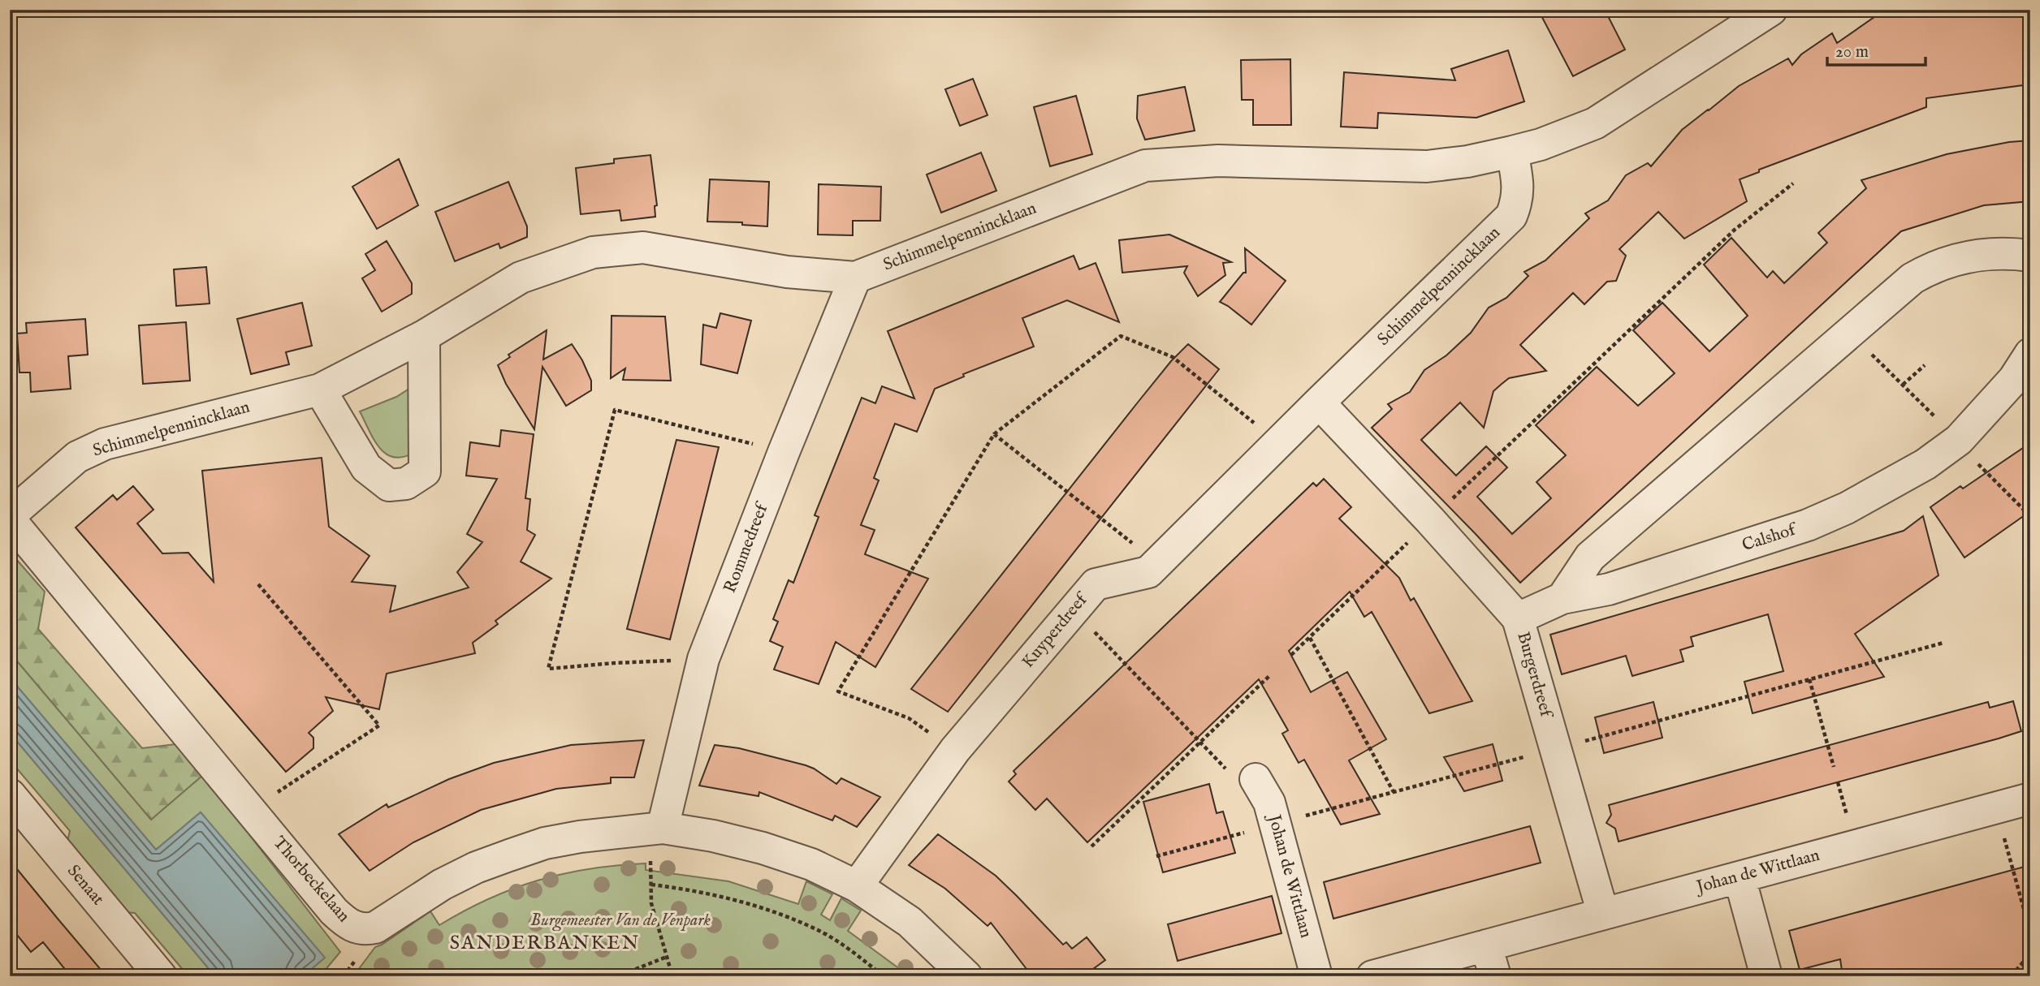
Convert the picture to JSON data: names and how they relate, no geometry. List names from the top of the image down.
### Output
{
  "streets": {
    "street": [
      "Schimmelpennincklaan",
      "Calshof",
      "Rommedreef",
      "Kuyperdreef",
      "Burgerdreef",
      "Johan de Wittlaan",
      "Thorbeckelaan",
      "Senaat"
    ]
  },
  "crossings": [
    ["Schimmelpennincklaan", "Rommedreef"],
    ["Schimmelpennincklaan", "Kuyperdreef"],
    ["Schimmelpennincklaan", "Burgerdreef"],
    ["Schimmelpennincklaan", "Thorbeckelaan"],
    ["Calshof", "Burgerdreef"],
    ["Rommedreef", "Thorbeckelaan"],
    ["Kuyperdreef", "Burgerdreef"],
    ["Kuyperdreef", "Thorbeckelaan"],
    ["Burgerdreef", "Johan de Wittlaan"]
  ],
  "districts": ["SANDERBANKEN"],
  "parks": ["Burgemeester Van de Venpark"],
  "scale_bar": "20 m"
}
